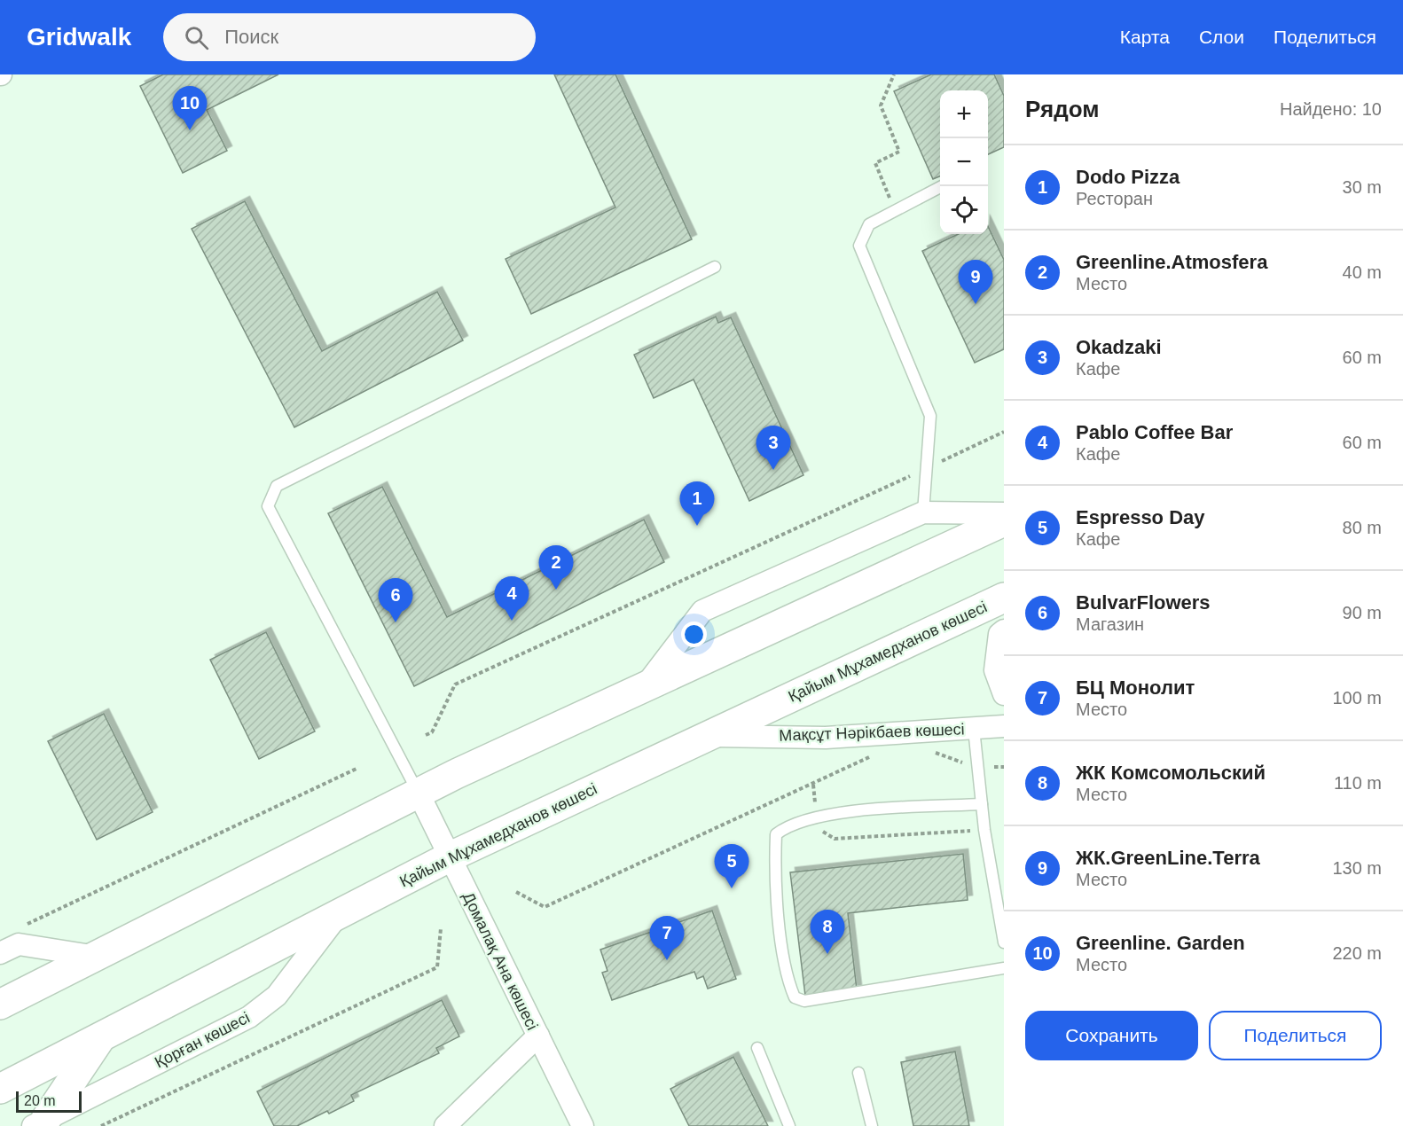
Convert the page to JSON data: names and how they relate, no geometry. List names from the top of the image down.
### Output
{
  "streets": {
    "main road": ["Қайым Мұхамедханов көшесі"],
    "street": ["Мақсұт Нәрікбаев көшесі", "Домалақ Ана көшесі", "Қорған көшесі"]
  },
  "crossings": [
    ["Қайым Мұхамедханов көшесі", "Мақсұт Нәрікбаев көшесі"],
    ["Қайым Мұхамедханов көшесі", "Домалақ Ана көшесі"],
    ["Қайым Мұхамедханов көшесі", "Қорған көшесі"]
  ],
  "scale_bar": "20 m",
  "page": {
    "header": "Gridwalk",
    "search": "Поиск",
    "nav": ["Карта", "Слои", "Поделиться"],
    "heading": ["Рядом", "Найдено: 10"],
    "pins": [
      "10",
      "9",
      "3",
      "1",
      "2",
      "4",
      "6",
      "5",
      "8",
      "7"
    ],
    "map_buttons": ["+", "−"],
    "list": [
      {
        "mark": "1",
        "name": "Dodo Pizza",
        "note": "Ресторан",
        "value": "30 m"
      },
      {
        "mark": "2",
        "name": "Greenline.Atmosfera",
        "note": "Место",
        "value": "40 m"
      },
      {
        "mark": "3",
        "name": "Okadzaki",
        "note": "Кафе",
        "value": "60 m"
      },
      {
        "mark": "4",
        "name": "Pablo Coffee Bar",
        "note": "Кафе",
        "value": "60 m"
      },
      {
        "mark": "5",
        "name": "Espresso Day",
        "note": "Кафе",
        "value": "80 m"
      },
      {
        "mark": "6",
        "name": "BulvarFlowers",
        "note": "Магазин",
        "value": "90 m"
      },
      {
        "mark": "7",
        "name": "БЦ Монолит",
        "note": "Место",
        "value": "100 m"
      },
      {
        "mark": "8",
        "name": "ЖК Комсомольский",
        "note": "Место",
        "value": "110 m"
      },
      {
        "mark": "9",
        "name": "ЖК.GreenLine.Terra",
        "note": "Место",
        "value": "130 m"
      },
      {
        "mark": "10",
        "name": "Greenline. Garden",
        "note": "Место",
        "value": "220 m"
      }
    ],
    "buttons": ["Сохранить", "Поделиться"],
    "scale": "20 m"
  }
}
